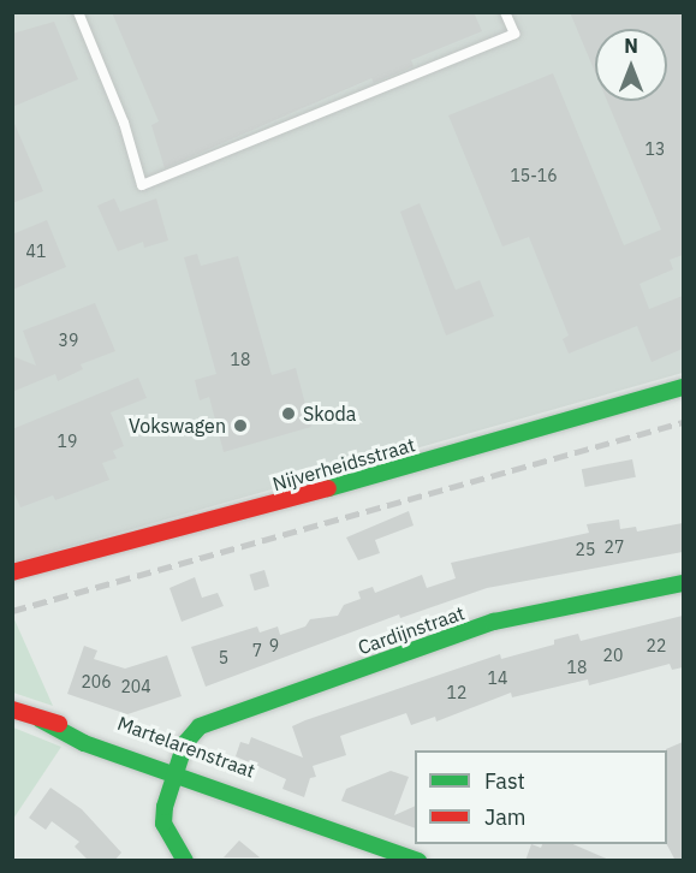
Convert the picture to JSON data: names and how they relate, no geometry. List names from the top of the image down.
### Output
{
  "streets": {
    "main road": ["Nijverheidsstraat", "Cardijnstraat", "Martelarenstraat"]
  },
  "crossings": [
    ["Cardijnstraat", "Martelarenstraat"]
  ],
  "places": ["Skoda", "Vokswagen"],
  "house_numbers": [
    "13",
    "15-16",
    "41",
    "39",
    "18",
    "19",
    "27",
    "25",
    "9",
    "22",
    "7",
    "20",
    "5",
    "18",
    "14",
    "206",
    "204",
    "12"
  ],
  "legend": ["Fast", "Jam"],
  "north": "top"
}
